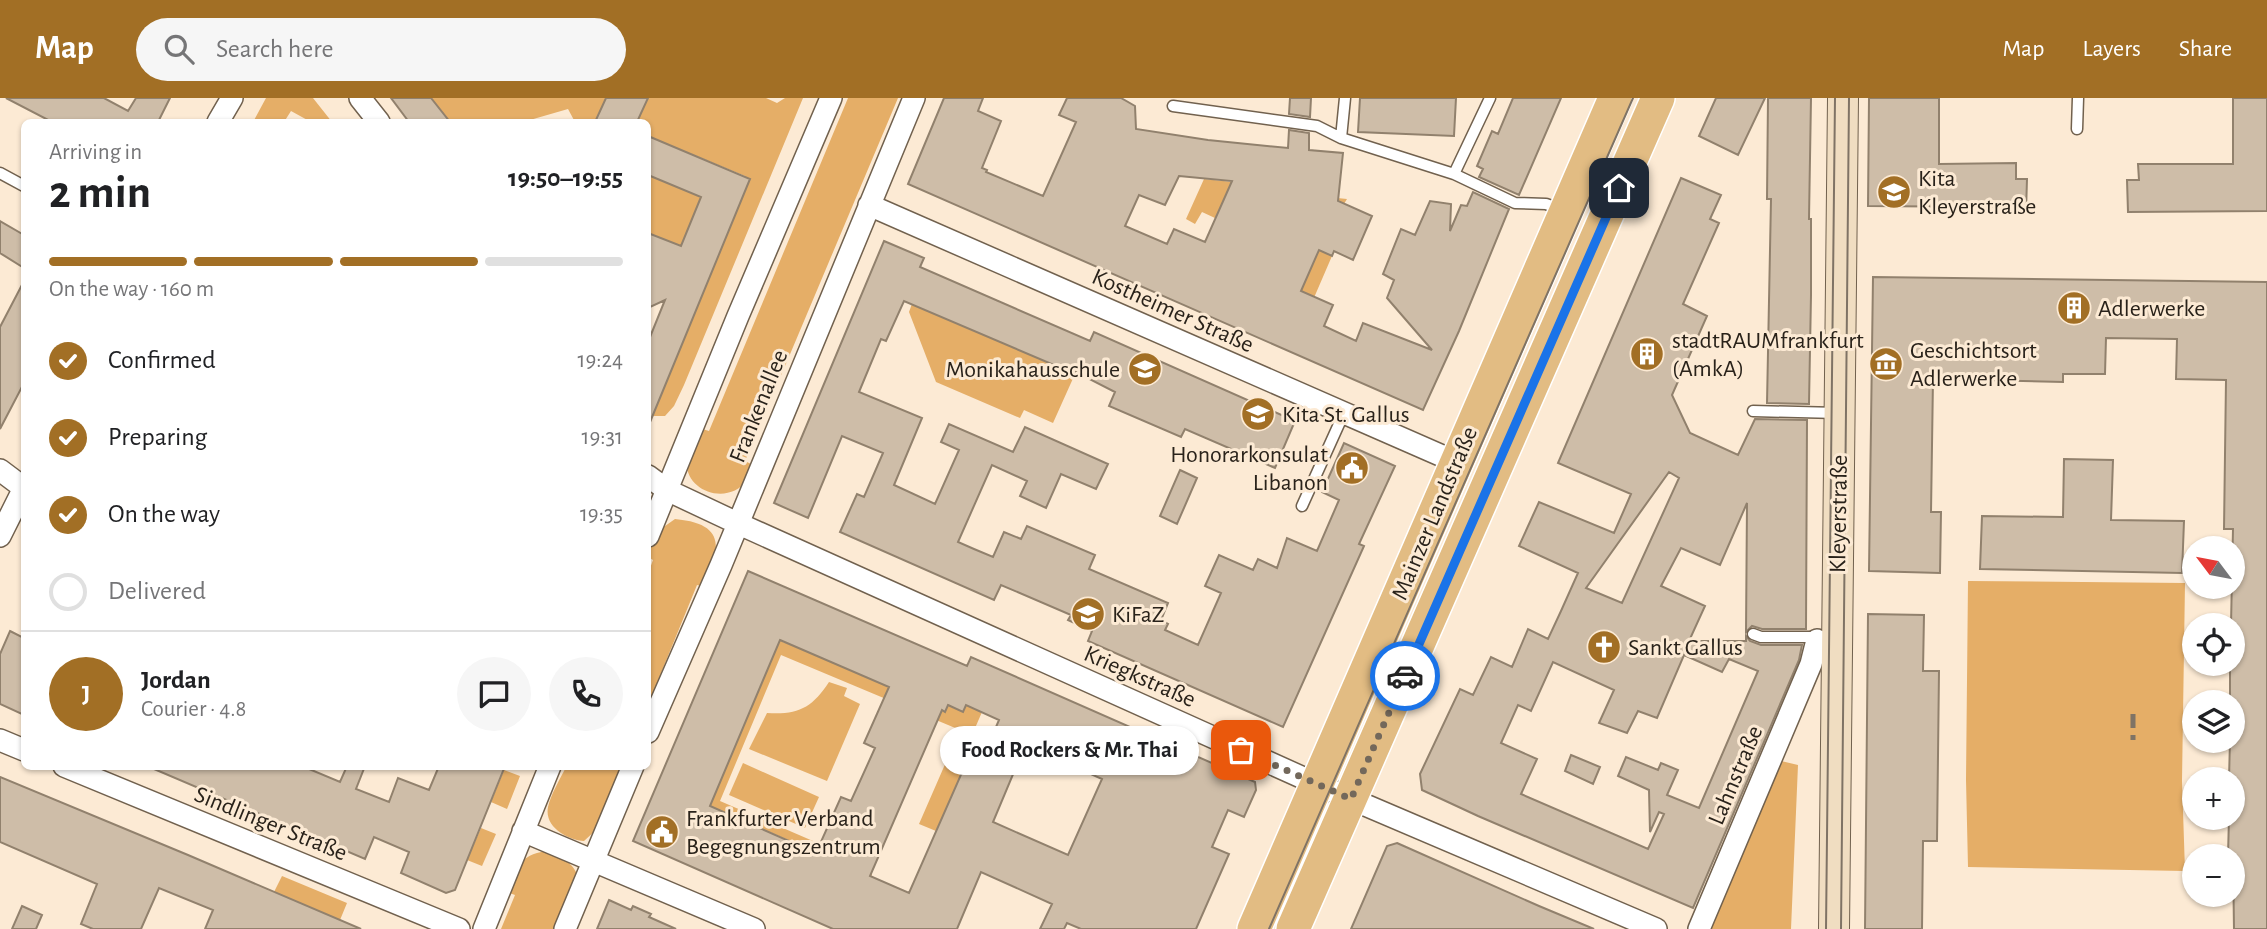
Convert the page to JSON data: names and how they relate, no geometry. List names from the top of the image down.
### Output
{
  "streets": {
    "main road": ["Mainzer Landstraße"],
    "street": [
      "Kostheimer Straße",
      "Frankenallee",
      "Kleyerstraße",
      "Kriegkstraße",
      "Lahnstraße",
      "Sindlinger Straße"
    ]
  },
  "crossings": [
    ["Kostheimer Straße", "Frankenallee"],
    ["Kostheimer Straße", "Mainzer Landstraße"],
    ["Frankenallee", "Kriegkstraße"],
    ["Mainzer Landstraße", "Kriegkstraße"],
    ["Kleyerstraße", "Lahnstraße"]
  ],
  "places": {
    "school or university": [
      "Kita Kleyerstraße",
      "Monikahausschule",
      "Kita St. Gallus",
      "KiFaZ"
    ],
    "building": ["Adlerwerke", "stadtRAUMfrankfurt (AmkA)"],
    "museum": ["Geschichtsort Adlerwerke"],
    "public building": ["Honorarkonsulat Libanon", "Frankfurter Verband Begegnungszentrum"],
    "church": ["Sankt Gallus"],
    "other": ["Food Rockers & Mr. Thai"]
  },
  "north": "top left",
  "page": {
    "header": "Map",
    "search": "Search here",
    "nav": ["Map", "Layers", "Share"],
    "heading": ["2 min", "Arriving in", "19:50–19:55"],
    "panel": ["Jordan", "Courier · 4.8"],
    "bar": "On the way · 160 m",
    "list": [
      ["Confirmed", "19:24"],
      ["Preparing", "19:31"],
      ["On the way", "19:35"],
      "Delivered"
    ],
    "map_buttons": ["+", "−"],
    "round": "J",
    "bubble": "Food Rockers & Mr. Thai"
  }
}
